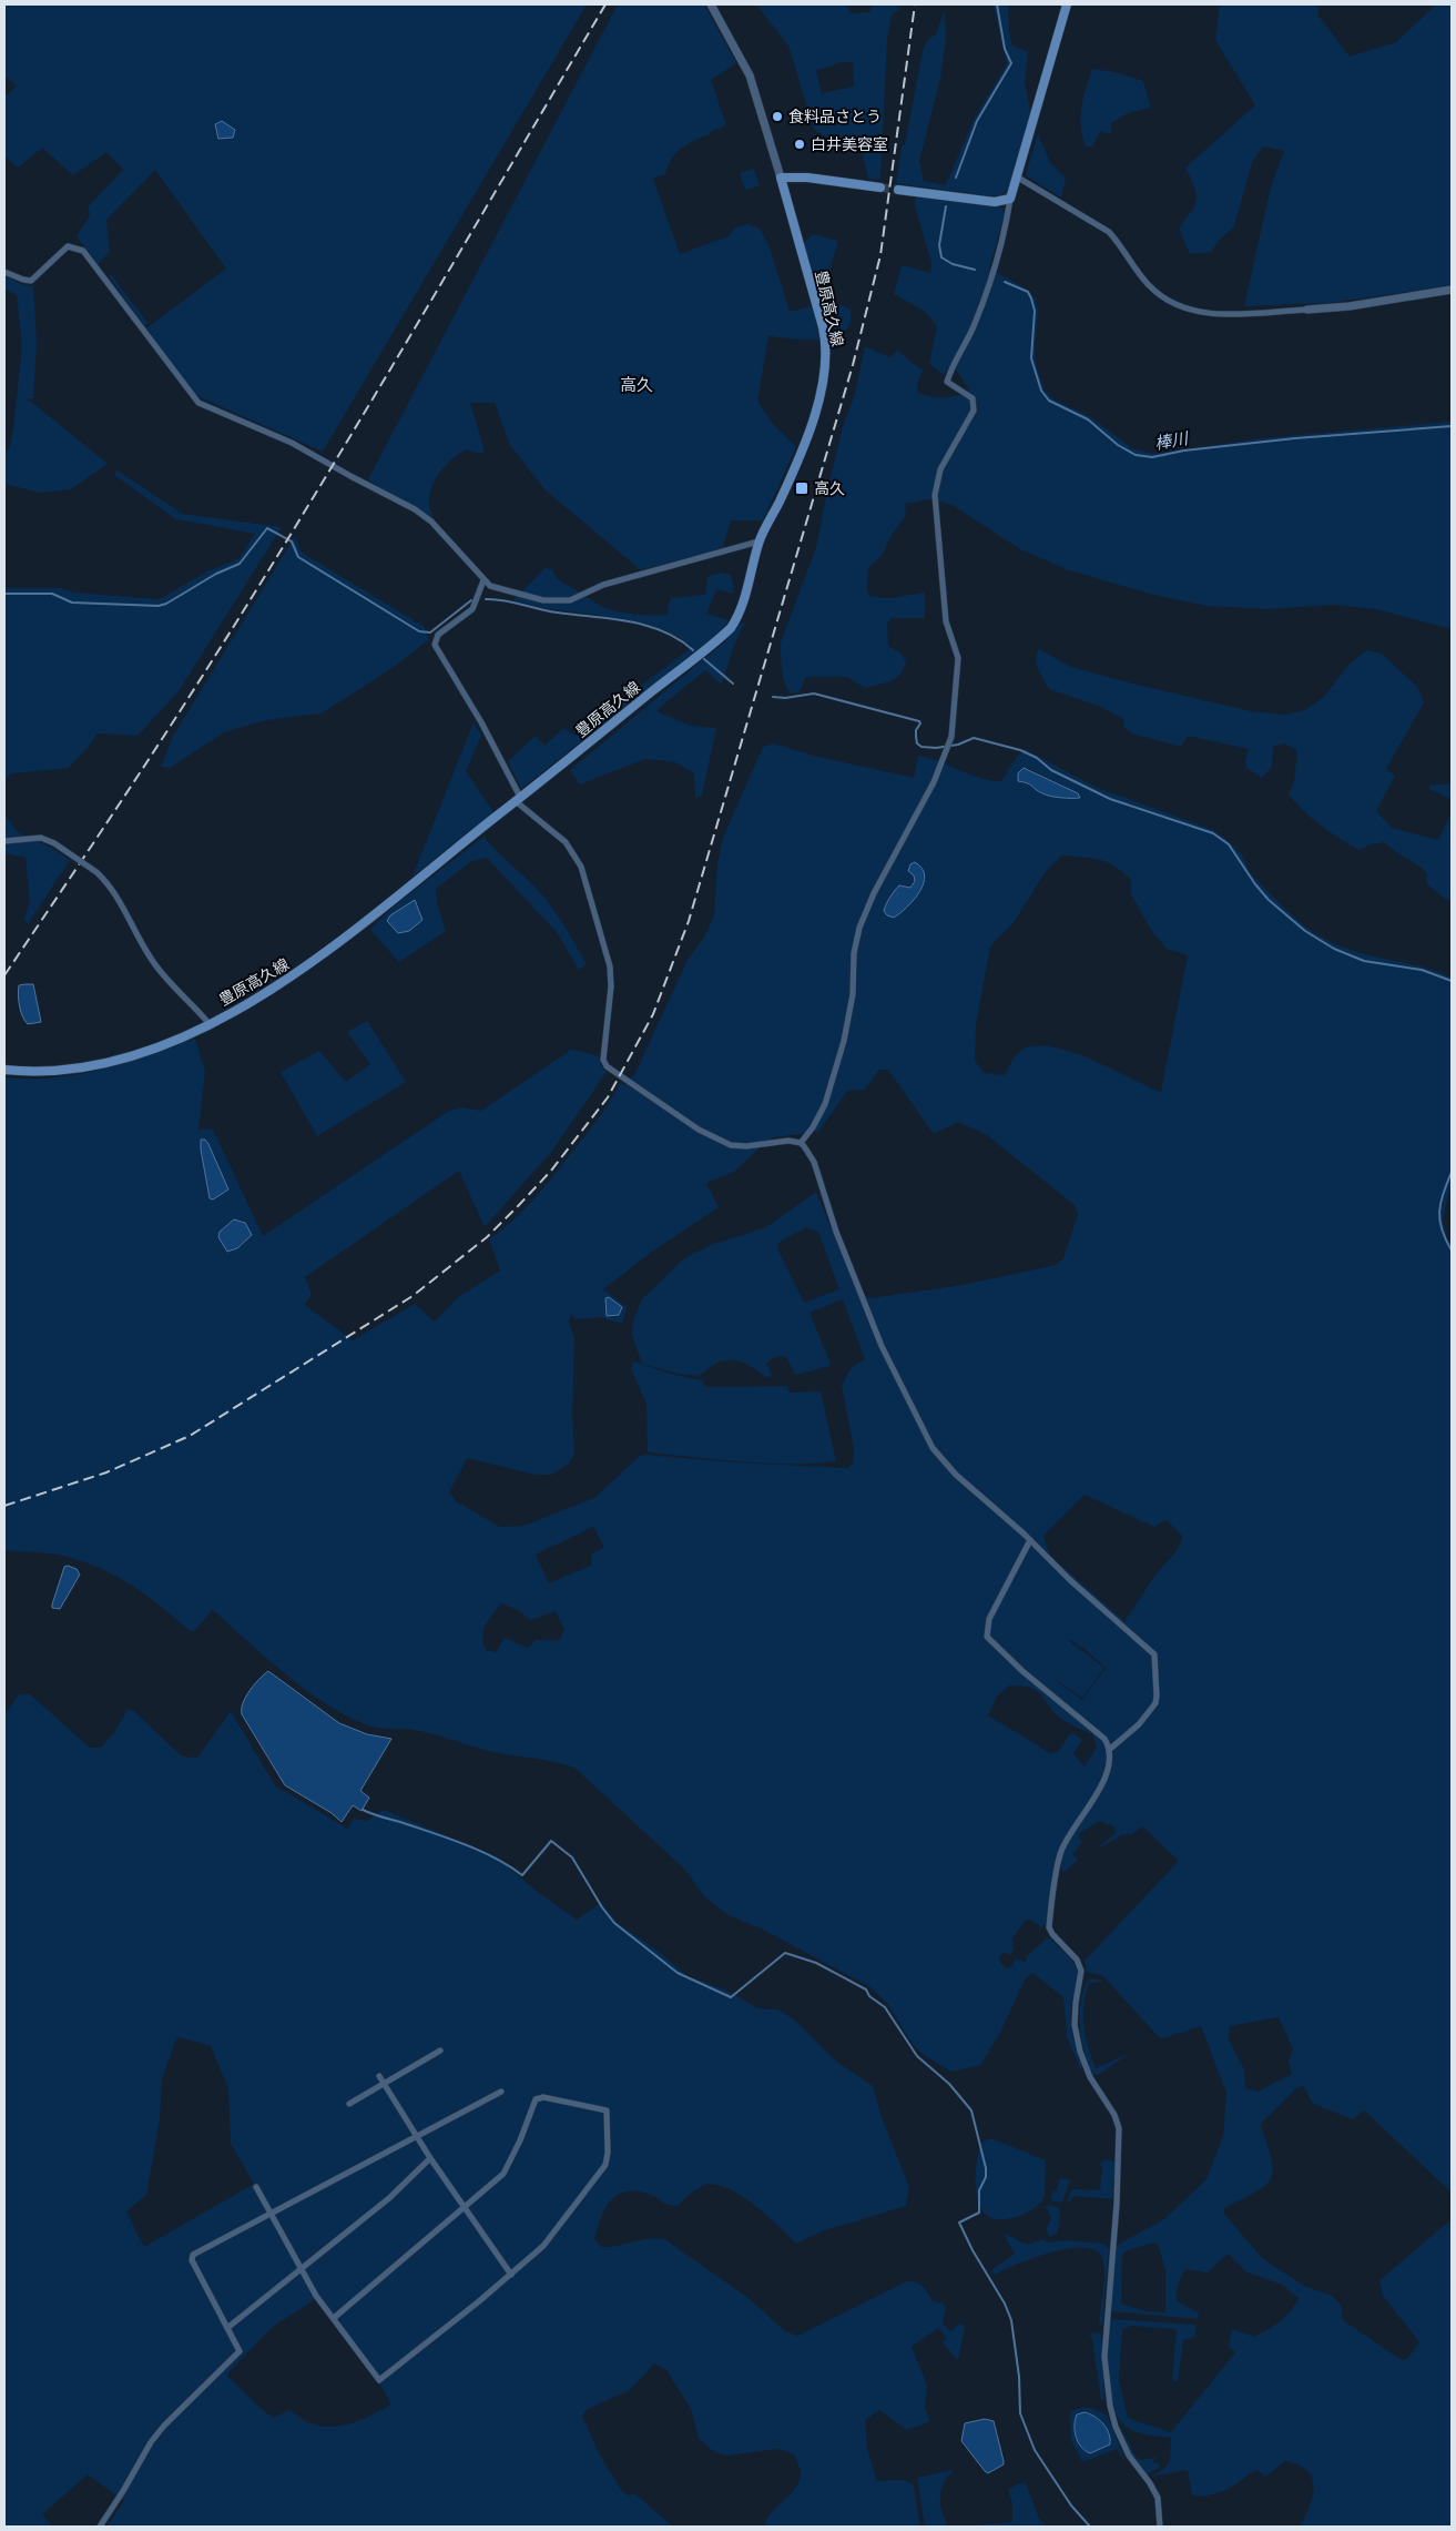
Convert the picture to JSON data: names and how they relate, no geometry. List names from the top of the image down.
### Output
{
  "streets": {
    "main road": ["豊原高久線"]
  },
  "districts": ["高久"],
  "water": ["棒川"],
  "places": {
    "other": ["食料品さとう", "白井美容室"],
    "transit": ["高久"]
  }
}
